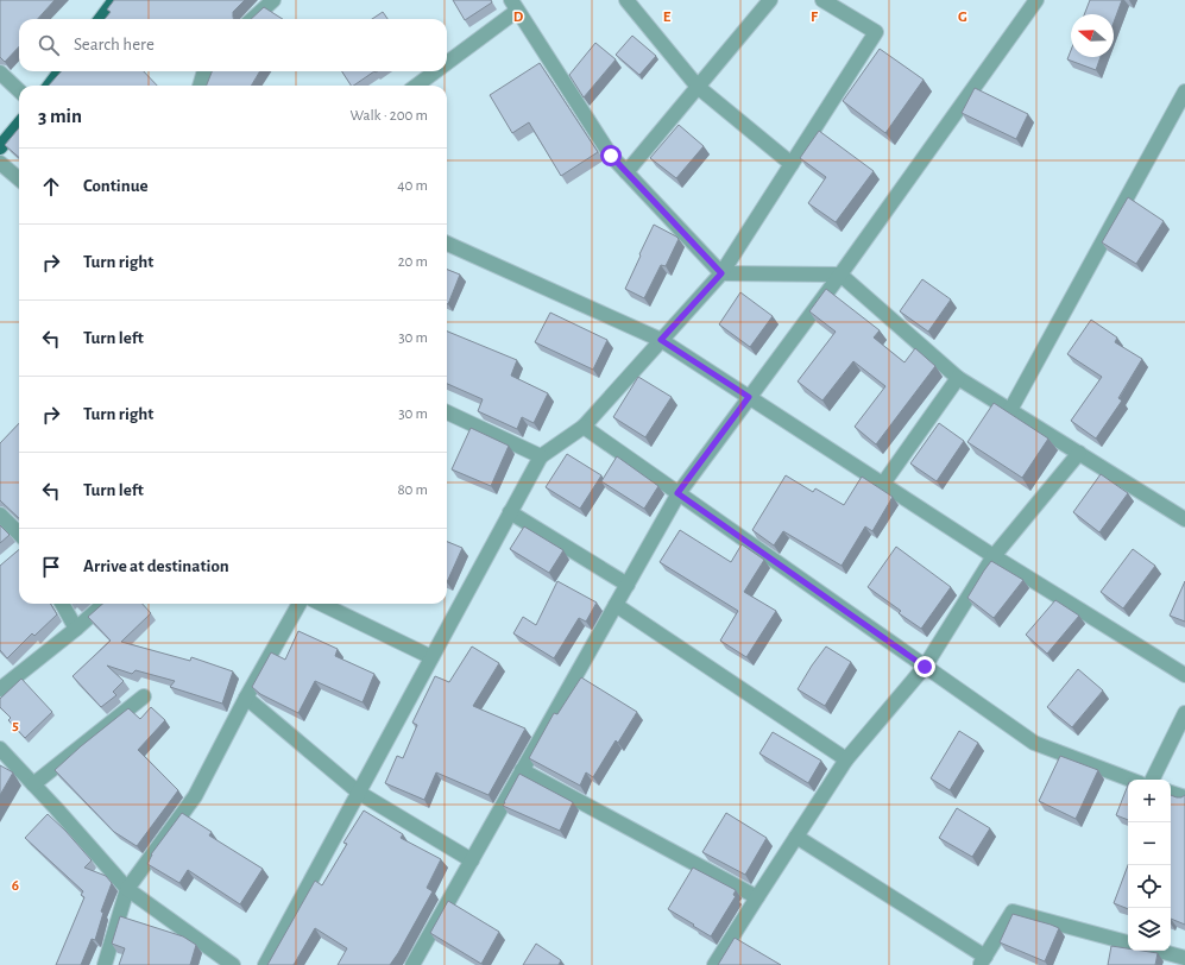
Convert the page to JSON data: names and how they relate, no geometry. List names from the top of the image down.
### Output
{
  "north": "left",
  "page": {
    "search": "Search here",
    "heading": ["3 min", "Walk · 200 m"],
    "list": [
      ["Continue", "40 m"],
      ["Turn right", "20 m"],
      ["Turn left", "30 m"],
      ["Turn right", "30 m"],
      ["Turn left", "80 m"],
      "Arrive at destination"
    ],
    "map_buttons": ["+", "−"]
  },
  "grid": {
    "columns": [
      "D",
      "E",
      "F",
      "G"
    ],
    "rows": ["5", "6"]
  }
}
